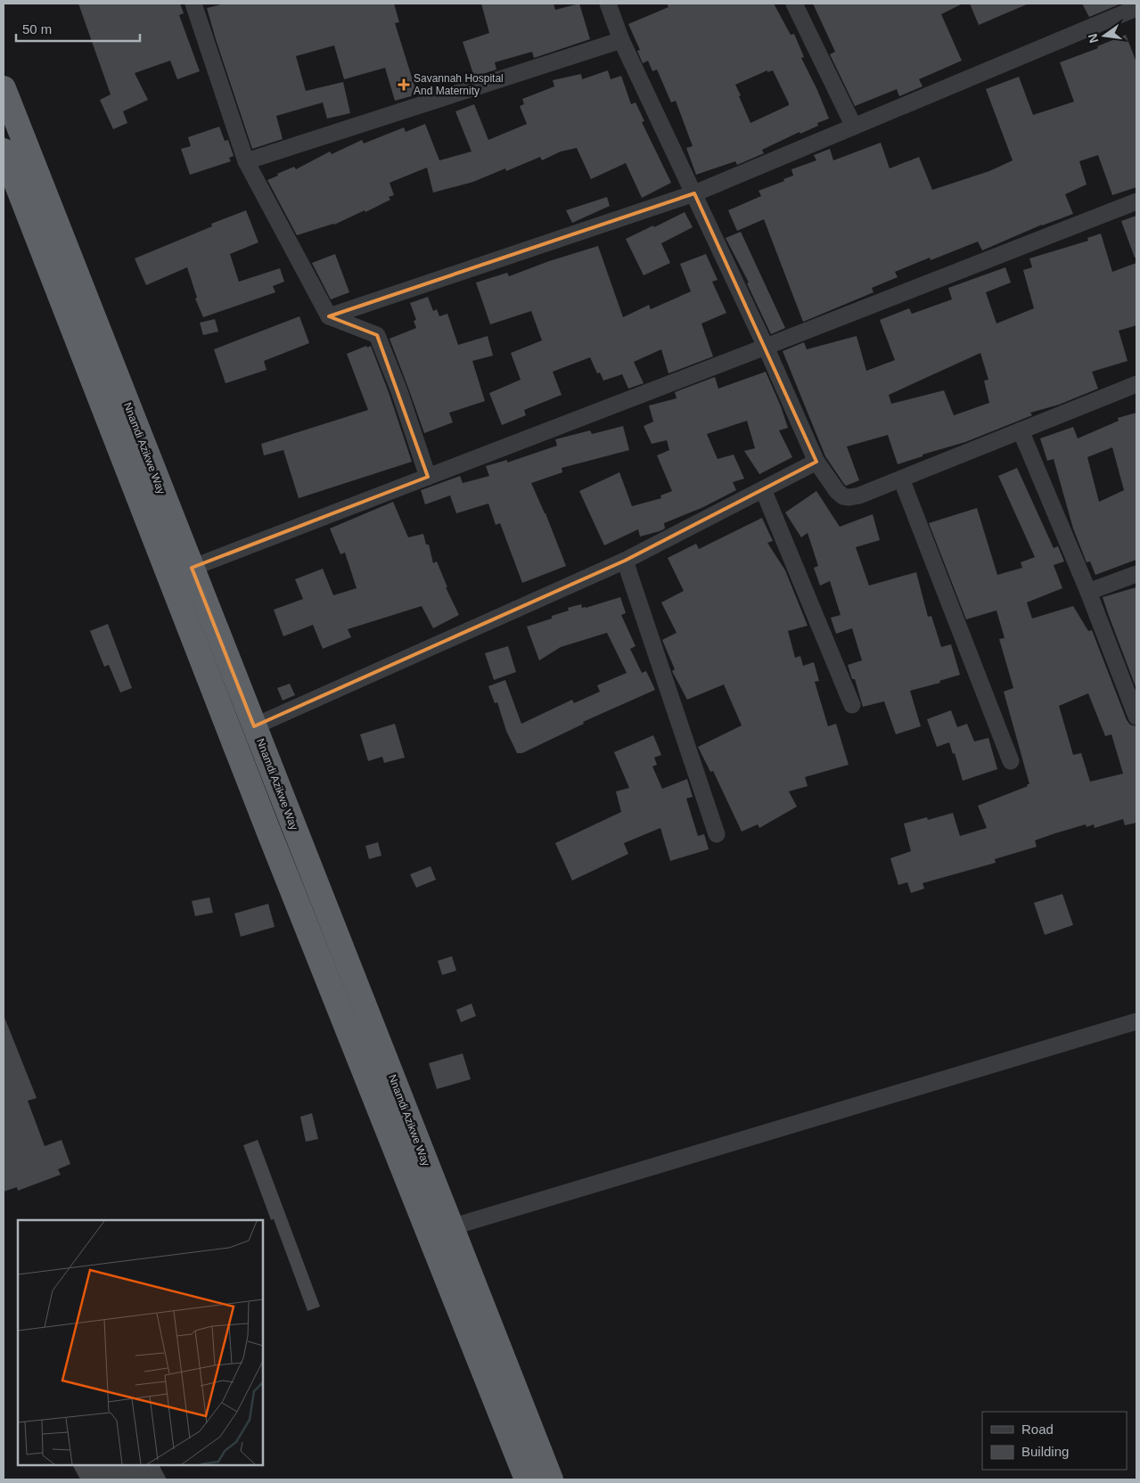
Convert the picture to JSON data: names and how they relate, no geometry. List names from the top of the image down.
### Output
{
  "streets": {
    "highway": ["Nnamdi Azikwe Way"]
  },
  "places": {
    "health": ["Savannah Hospital And Maternity"]
  },
  "legend": ["Road", "Building"],
  "scale_bar": "50 m",
  "north": "left"
}
